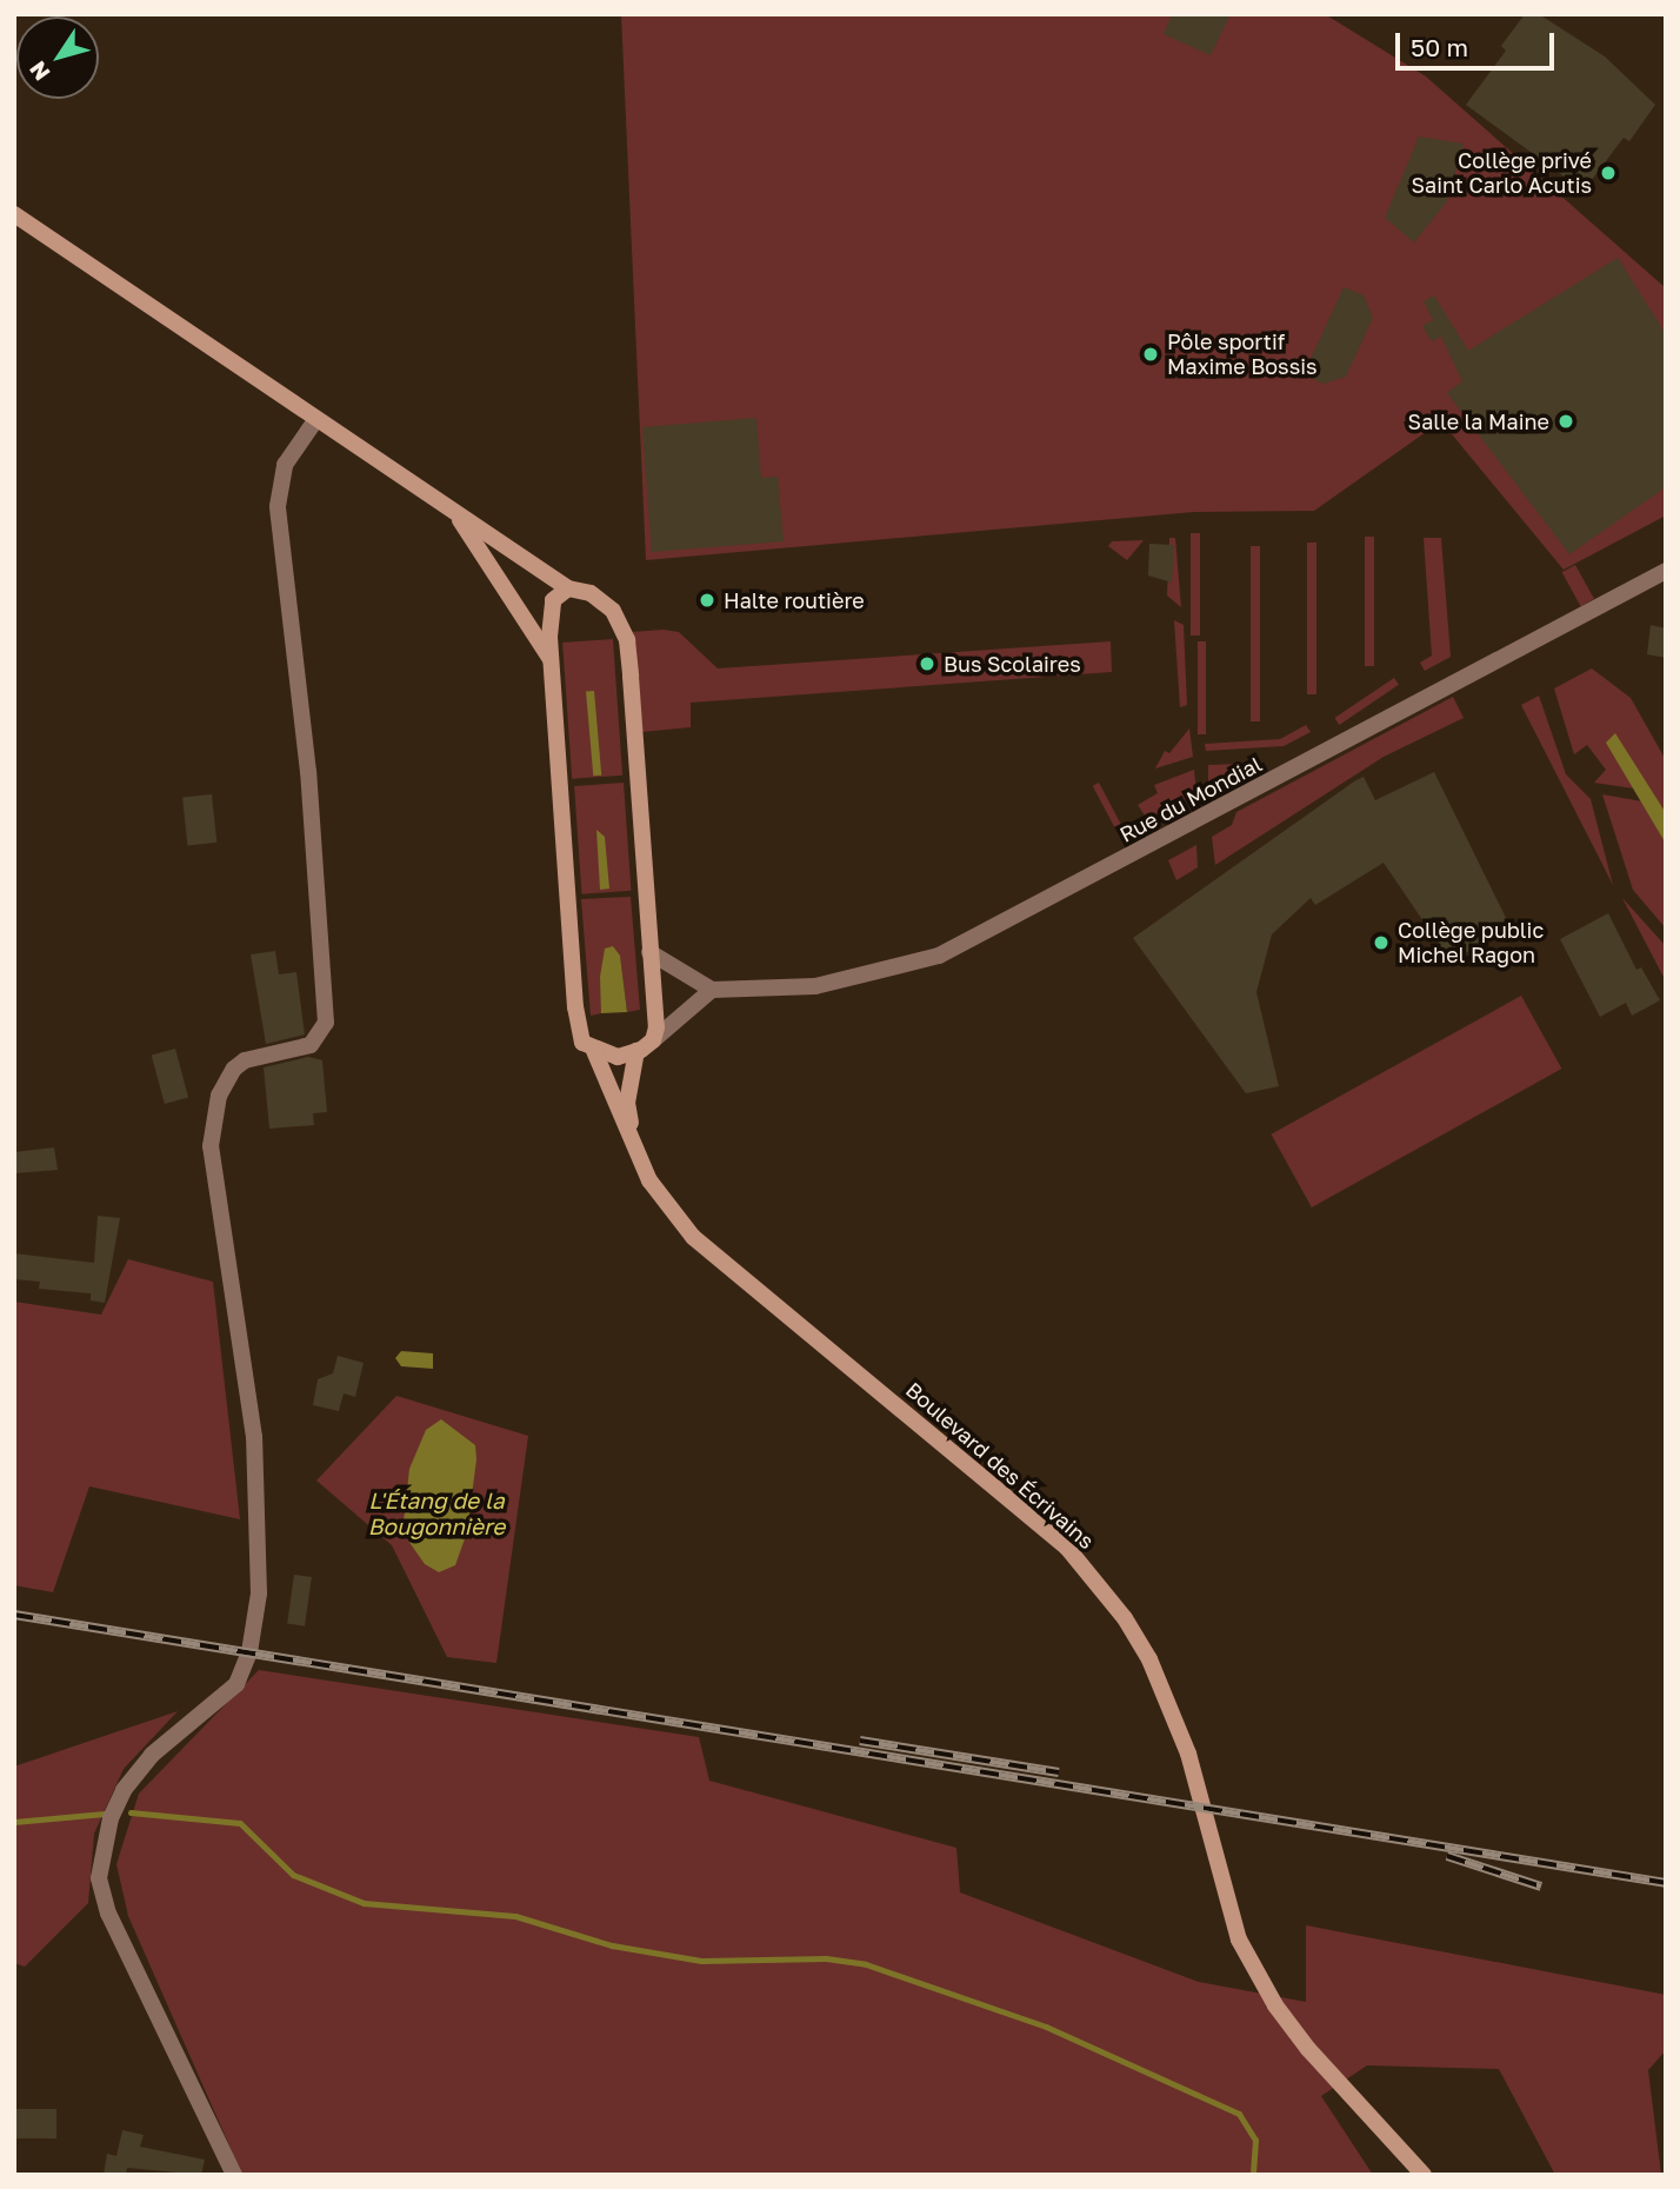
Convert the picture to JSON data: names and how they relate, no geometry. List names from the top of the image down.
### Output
{
  "streets": {
    "main road": ["Boulevard des Écrivains"],
    "street": ["Rue du Mondial"]
  },
  "water": ["L'Étang de la Bougonnière"],
  "places": [
    "Collège privé Saint Carlo Acutis",
    "Pôle sportif Maxime Bossis",
    "Salle la Maine",
    "Halte routière",
    "Bus Scolaires",
    "Collège public Michel Ragon"
  ],
  "scale_bar": "50 m",
  "north": "bottom left"
}
